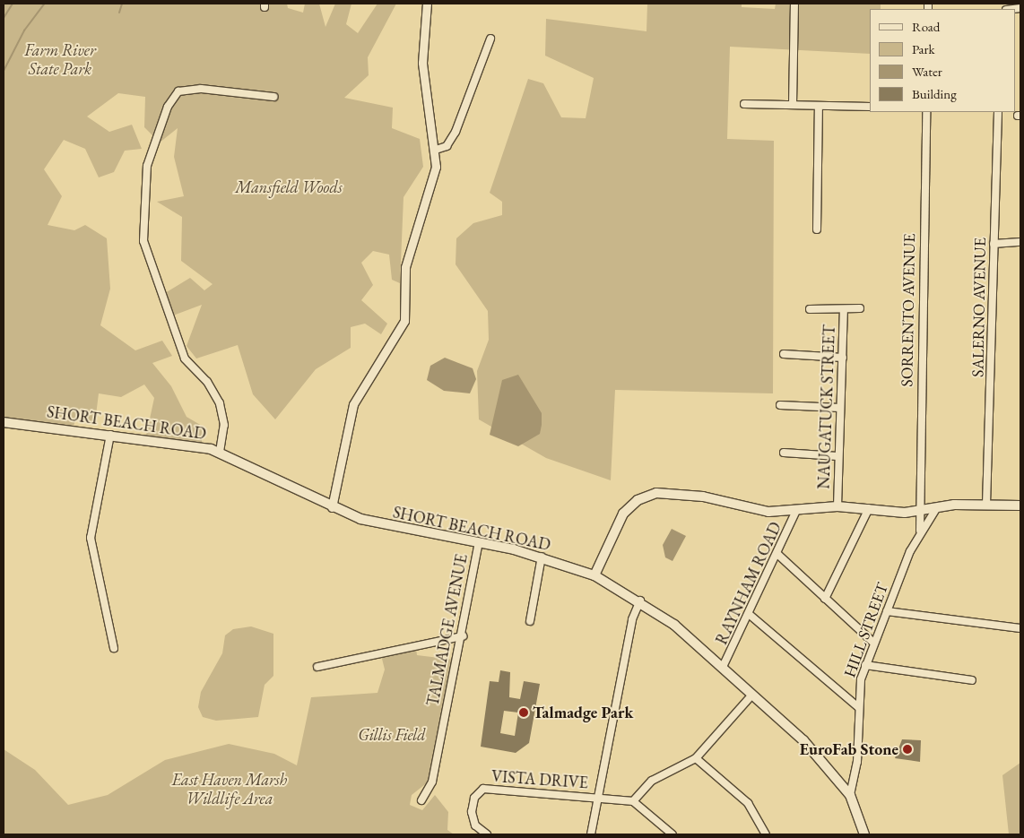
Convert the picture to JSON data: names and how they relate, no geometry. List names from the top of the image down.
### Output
{
  "streets": {
    "main road": ["SHORT BEACH ROAD"],
    "street": [
      "SALERNO AVENUE",
      "SORRENTO AVENUE",
      "NAUGATUCK STREET",
      "RAYNHAM ROAD",
      "TALMADGE AVENUE",
      "HILL STREET",
      "VISTA DRIVE"
    ]
  },
  "crossings": [
    ["SORRENTO AVENUE", "HILL STREET"],
    ["SHORT BEACH ROAD", "RAYNHAM ROAD"],
    ["SHORT BEACH ROAD", "TALMADGE AVENUE"],
    ["SHORT BEACH ROAD", "HILL STREET"]
  ],
  "parks": [
    "Farm River State Park",
    "Mansfield Woods",
    "Gillis Field",
    "East Haven Marsh Wildlife Area"
  ],
  "places": ["Talmadge Park", "EuroFab Stone"],
  "legend": [
    "Road",
    "Park",
    "Water",
    "Building"
  ]
}
